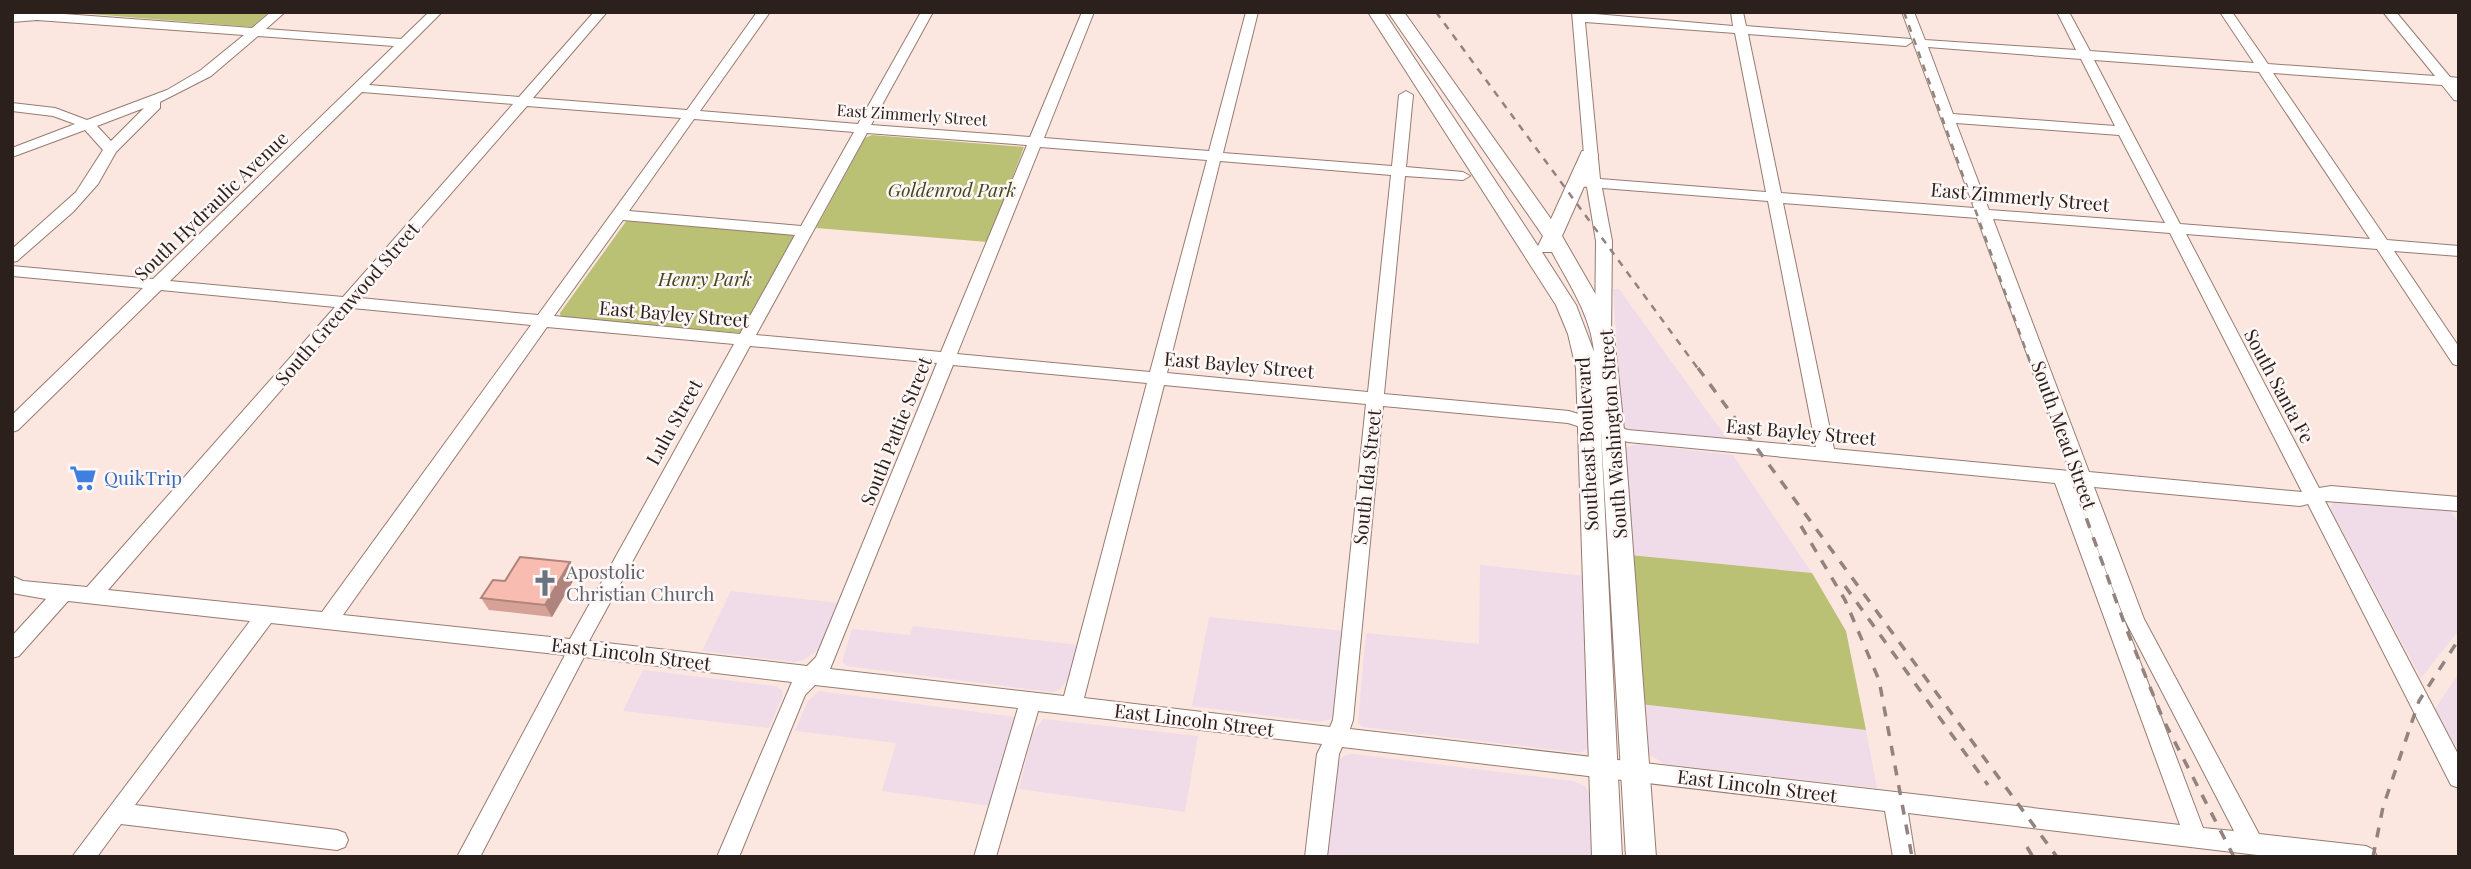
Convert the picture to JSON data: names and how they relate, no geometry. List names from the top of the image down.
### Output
{
  "streets": {
    "main road": ["South Washington Street", "Southeast Boulevard"],
    "street": [
      "East Zimmerly Street",
      "South Hydraulic Avenue",
      "South Greenwood Street",
      "East Bayley Street",
      "South Santa Fe",
      "Lulu Street",
      "South Pattie Street",
      "South Mead Street",
      "South Ida Street",
      "East Lincoln Street"
    ]
  },
  "crossings": [
    ["East Zimmerly Street", "South Hydraulic Avenue"],
    ["East Zimmerly Street", "South Greenwood Street"],
    ["East Zimmerly Street", "South Santa Fe"],
    ["East Zimmerly Street", "Lulu Street"],
    ["East Zimmerly Street", "South Pattie Street"],
    ["East Zimmerly Street", "South Washington Street"],
    ["East Zimmerly Street", "South Mead Street"],
    ["East Zimmerly Street", "South Ida Street"],
    ["South Hydraulic Avenue", "East Bayley Street"],
    ["South Greenwood Street", "East Bayley Street"],
    ["South Greenwood Street", "East Lincoln Street"],
    ["East Bayley Street", "South Santa Fe"],
    ["East Bayley Street", "Lulu Street"],
    ["East Bayley Street", "South Pattie Street"],
    ["East Bayley Street", "South Washington Street"],
    ["East Bayley Street", "South Mead Street"],
    ["East Bayley Street", "Southeast Boulevard"],
    ["East Bayley Street", "South Ida Street"],
    ["Lulu Street", "East Lincoln Street"],
    ["South Pattie Street", "East Lincoln Street"],
    ["South Washington Street", "Southeast Boulevard"],
    ["South Washington Street", "East Lincoln Street"],
    ["South Mead Street", "East Lincoln Street"],
    ["Southeast Boulevard", "East Lincoln Street"],
    ["South Ida Street", "East Lincoln Street"]
  ],
  "parks": ["Goldenrod Park", "Henry Park"],
  "places": {
    "supermarket": ["QuikTrip"],
    "church": ["Apostolic Christian Church"]
  }
}
